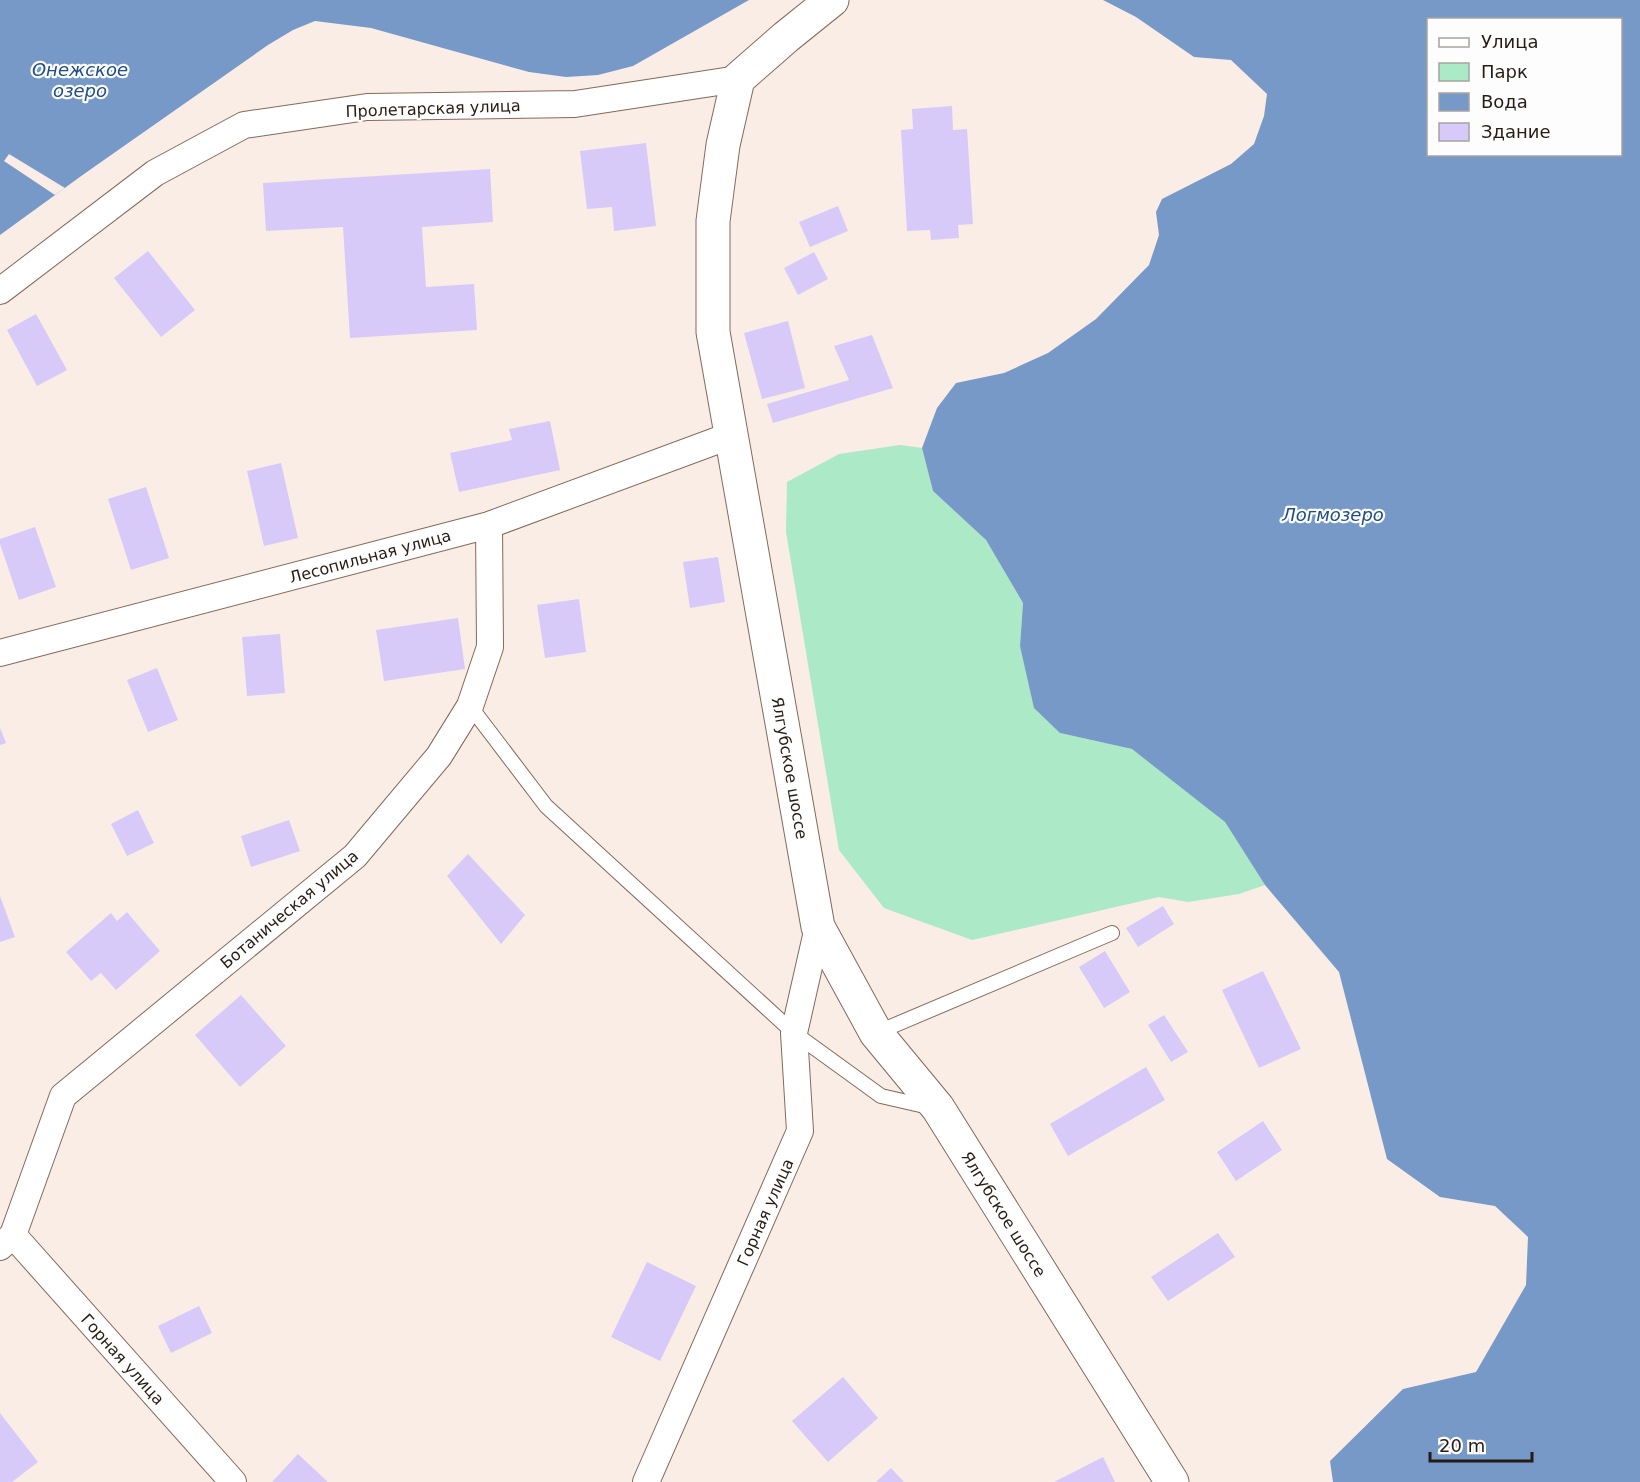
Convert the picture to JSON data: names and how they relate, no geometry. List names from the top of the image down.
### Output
{
  "streets": {
    "street": [
      "Пролетарская улица",
      "Лесопильная улица",
      "Ялгубское шоссе",
      "Ботаническая улица",
      "Горная улица"
    ]
  },
  "crossings": [
    ["Пролетарская улица", "Ялгубское шоссе"],
    ["Лесопильная улица", "Ялгубское шоссе"],
    ["Лесопильная улица", "Ботаническая улица"],
    ["Ялгубское шоссе", "Горная улица"],
    ["Ботаническая улица", "Горная улица"]
  ],
  "water": ["Онежское озеро", "Логмозеро"],
  "legend": [
    "Улица",
    "Парк",
    "Вода",
    "Здание"
  ],
  "scale_bar": "20 m"
}
